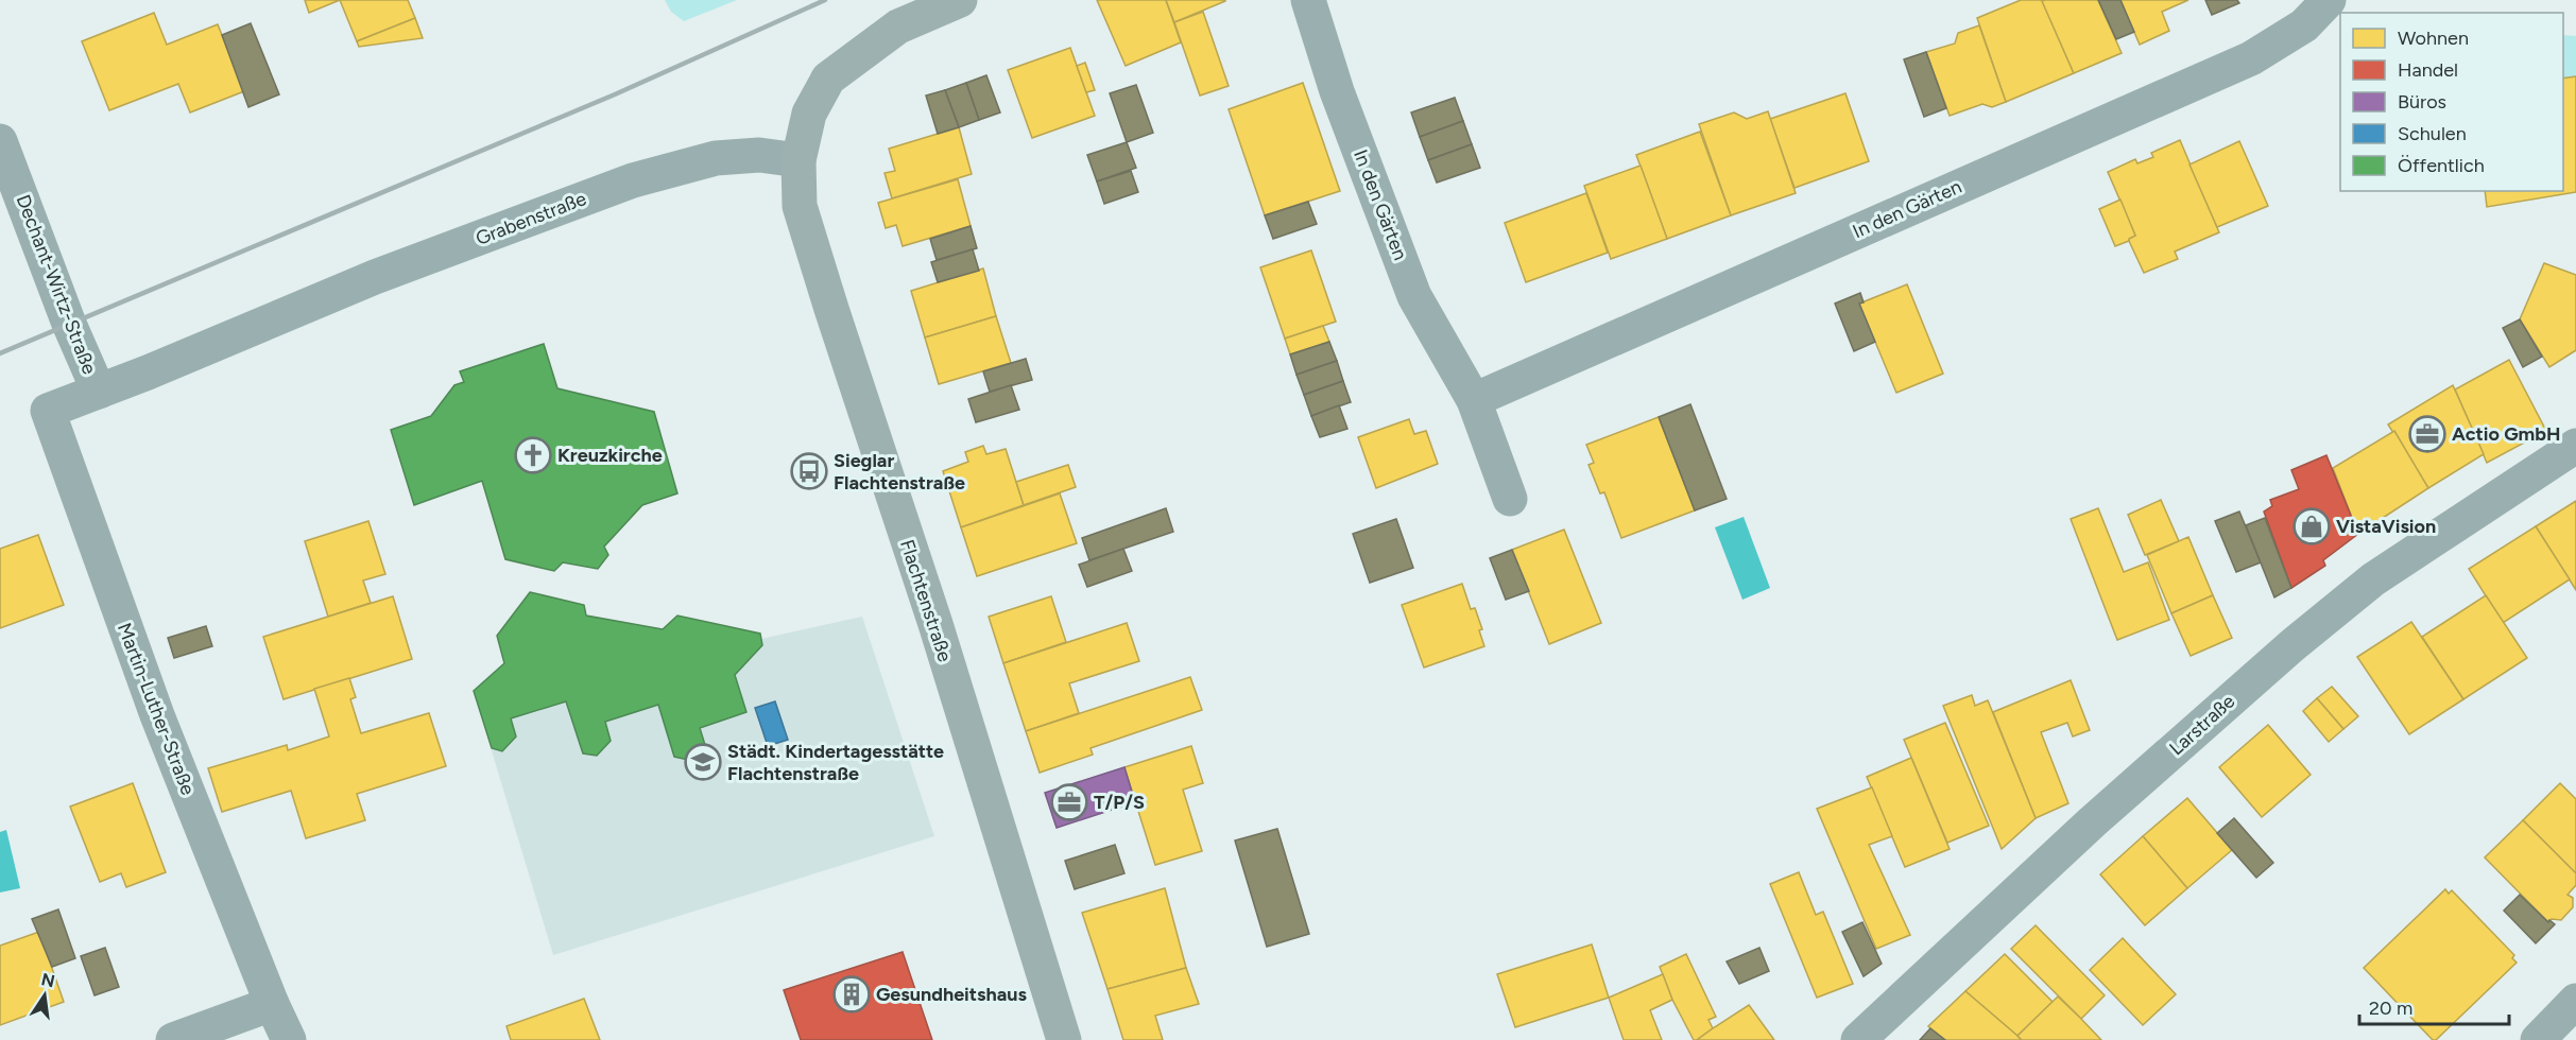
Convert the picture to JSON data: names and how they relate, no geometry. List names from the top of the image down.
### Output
{
  "streets": {
    "street": [
      "In den Gärten",
      "Grabenstraße",
      "Dechant-Wirtz-Straße",
      "Flachtenstraße",
      "Martin-Luther-Straße",
      "Larstraße"
    ]
  },
  "crossings": [
    ["Grabenstraße", "Dechant-Wirtz-Straße"],
    ["Grabenstraße", "Flachtenstraße"],
    ["Grabenstraße", "Martin-Luther-Straße"]
  ],
  "places": {
    "office": ["Actio GmbH", "T/P/S"],
    "church": ["Kreuzkirche"],
    "bus stop": ["Sieglar Flachtenstraße"],
    "shop": ["VistaVision"],
    "school or university": ["Städt. Kindertagesstätte Flachtenstraße"],
    "building": ["Gesundheitshaus"]
  },
  "legend": [
    "Wohnen",
    "Handel",
    "Büros",
    "Schulen",
    "Öffentlich"
  ],
  "scale_bar": "20 m",
  "north": "top"
}
